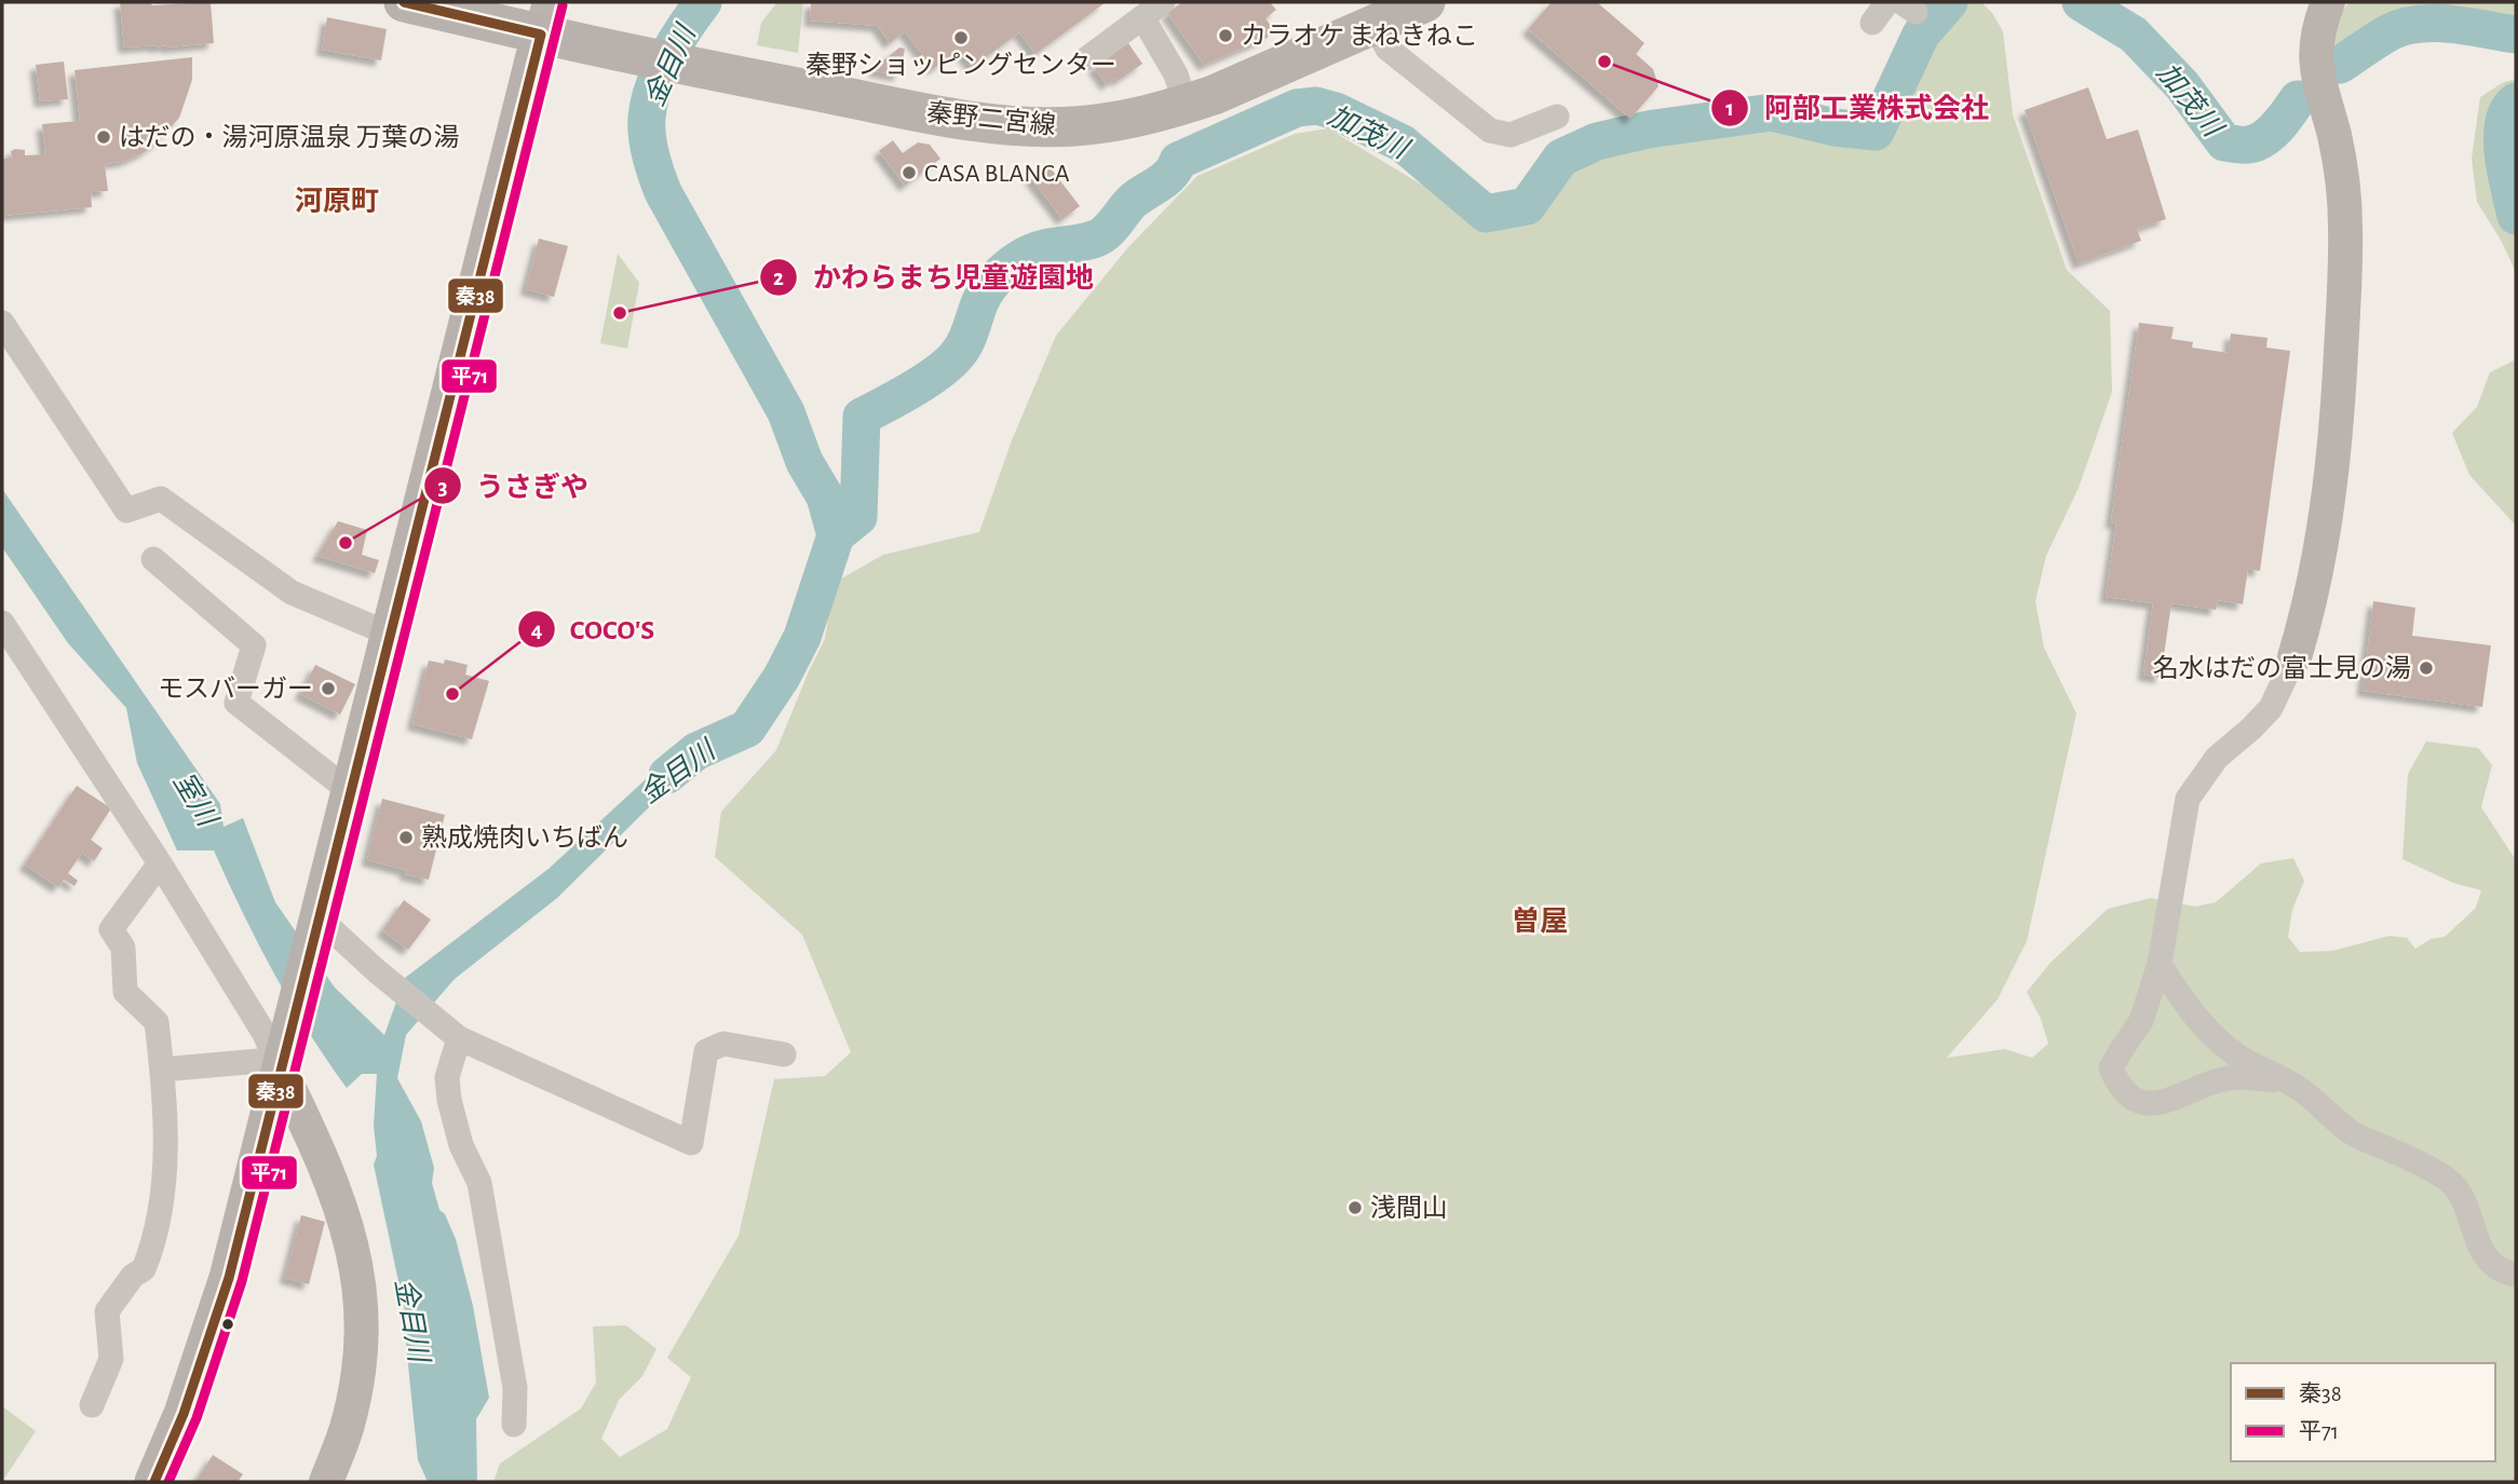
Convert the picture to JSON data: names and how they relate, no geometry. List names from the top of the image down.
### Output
{
  "streets": {
    "main road": ["秦野二宮線"]
  },
  "districts": ["河原町", "曽屋"],
  "water": ["金目川", "加茂川", "室川"],
  "places": [
    "カラオケ まねきねこ",
    "秦野ショッピングセンター",
    "阿部工業株式会社",
    "はだの・湯河原温泉 万葉の湯",
    "CASA BLANCA",
    "かわらまち児童遊園地",
    "うさぎや",
    "名水はだの富士見の湯",
    "モスバーガー",
    "COCO'S",
    "熟成焼肉いちばん",
    "浅間山"
  ],
  "lines": ["transit line 秦38", "transit line 平71"],
  "legend": ["秦38", "平71"]
}
